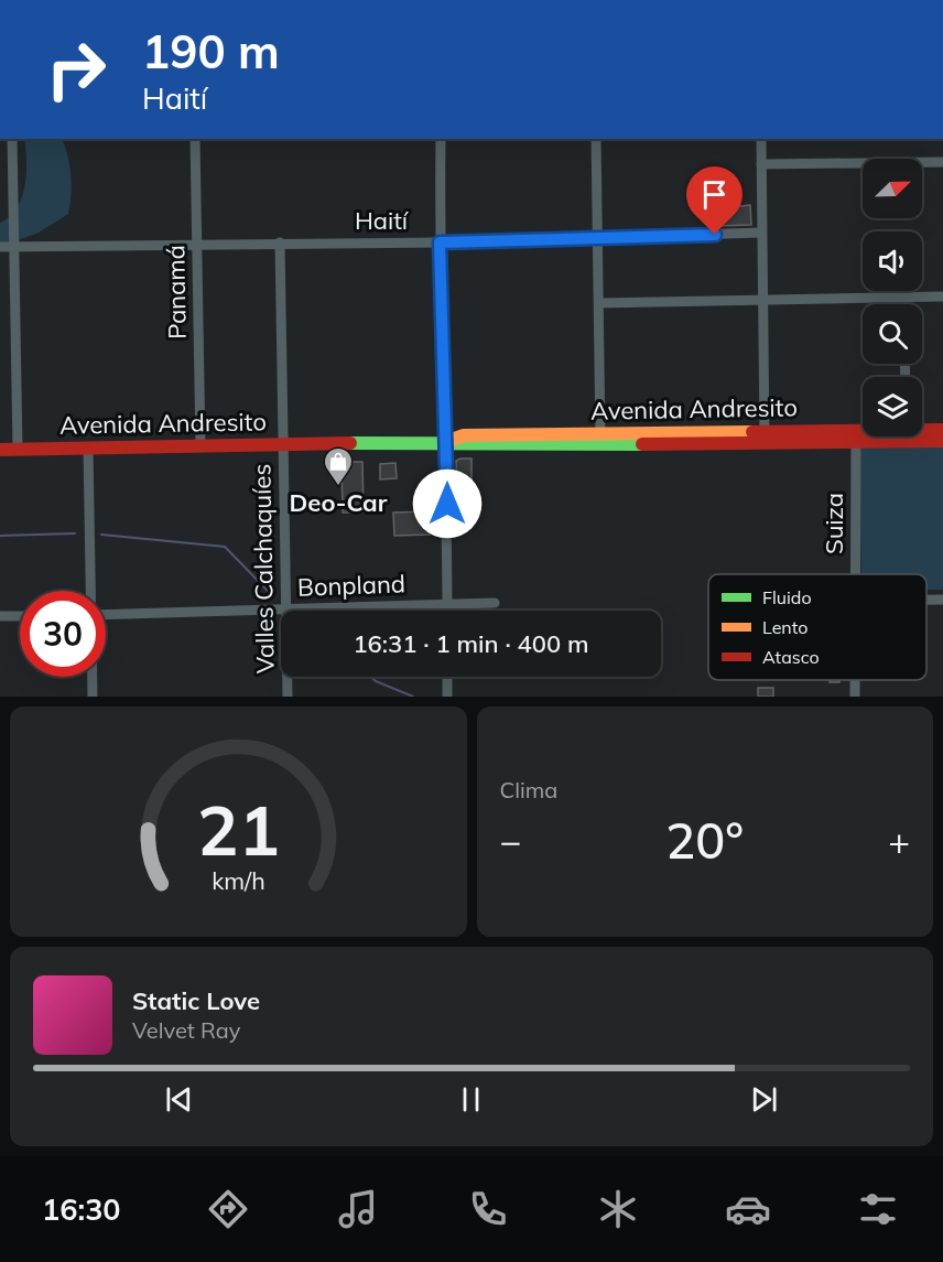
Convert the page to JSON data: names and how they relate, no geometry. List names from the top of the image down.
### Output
{
  "streets": {
    "main road": ["Avenida Andresito"],
    "street": [
      "Haití",
      "Panamá",
      "Suiza",
      "Valles Calchaquíes",
      "Bonpland"
    ]
  },
  "crossings": [
    ["Haití", "Panamá"],
    ["Haití", "Valles Calchaquíes"],
    ["Panamá", "Avenida Andresito"],
    ["Avenida Andresito", "Suiza"],
    ["Avenida Andresito", "Valles Calchaquíes"],
    ["Valles Calchaquíes", "Bonpland"]
  ],
  "places": {
    "shop": ["Deo-Car"]
  },
  "legend": ["Fluido", "Lento", "Atasco"],
  "north": "top right",
  "page": {
    "turn": ["190 m", "Haití"],
    "limit": "30",
    "trip": "16:31 · 1 min · 400 m",
    "tile": "Clima",
    "heat": ["−", "20°", "+"],
    "song": ["Static Love", "Velvet Ray"],
    "tabs": "16:30",
    "gauge": ["21", "km/h"]
  }
}
